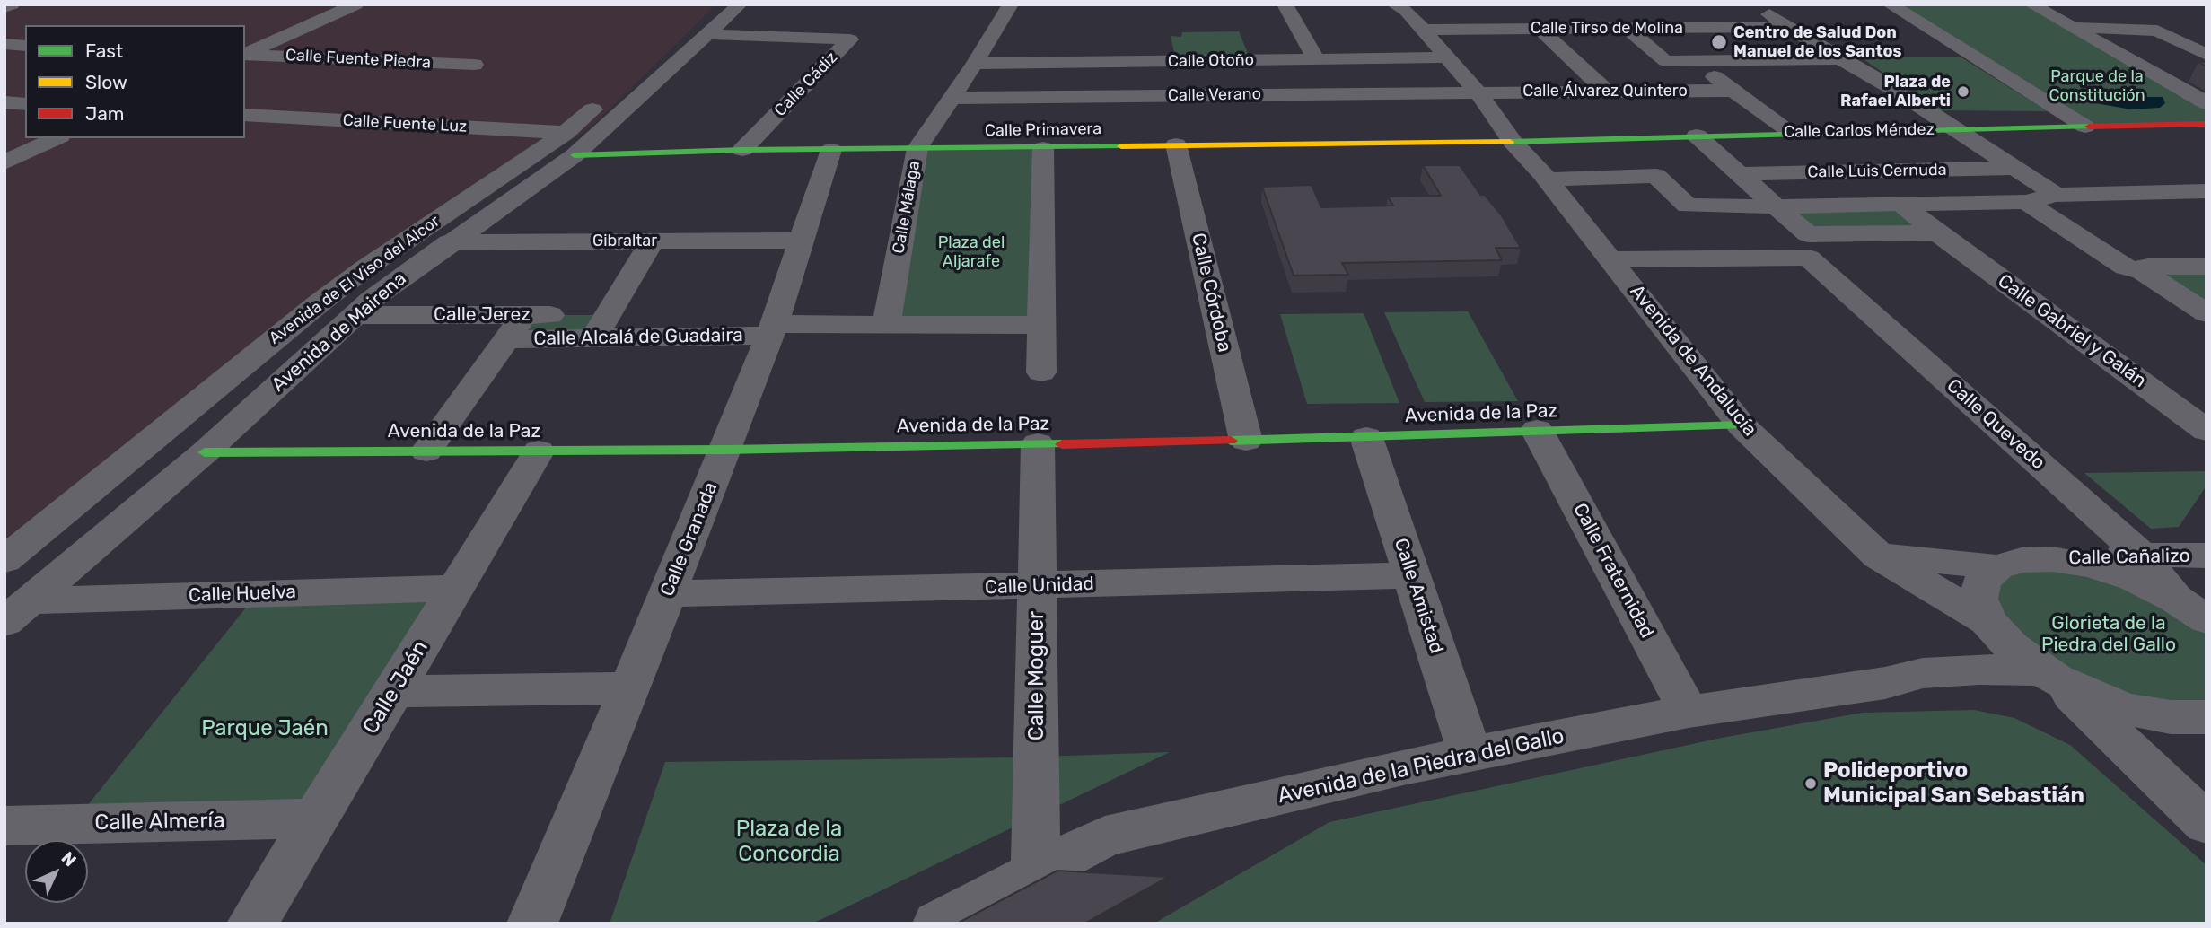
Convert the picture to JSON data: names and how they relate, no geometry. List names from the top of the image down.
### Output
{
  "streets": {
    "street": [
      "Calle Tirso de Molina",
      "Calle Fuente Piedra",
      "Calle Otoño",
      "Calle Cádiz",
      "Calle Álvarez Quintero",
      "Calle Verano",
      "Calle Fuente Luz",
      "Calle Primavera",
      "Calle Carlos Méndez",
      "Calle Luis Cernuda",
      "Calle Málaga",
      "Gibraltar",
      "Avenida de El Viso del Alcor",
      "Calle Córdoba",
      "Calle Jerez",
      "Calle Gabriel y Galán",
      "Avenida de Mairena",
      "Calle Alcalá de Guadaira",
      "Avenida de Andalucía",
      "Avenida de la Paz",
      "Calle Quevedo",
      "Calle Granada",
      "Calle Cañalizo",
      "Calle Fraternidad",
      "Calle Unidad",
      "Calle Huelva",
      "Calle Amistad",
      "Calle Moguer",
      "Calle Jaén",
      "Avenida de la Piedra del Gallo",
      "Calle Almería"
    ]
  },
  "crossings": [
    ["Calle Tirso de Molina", "Avenida de Andalucía"],
    ["Calle Otoño", "Calle Málaga"],
    ["Calle Otoño", "Avenida de Andalucía"],
    ["Calle Cádiz", "Calle Primavera"],
    ["Calle Cádiz", "Avenida de Mairena"],
    ["Calle Álvarez Quintero", "Calle Verano"],
    ["Calle Álvarez Quintero", "Avenida de Andalucía"],
    ["Calle Verano", "Calle Málaga"],
    ["Calle Verano", "Avenida de Andalucía"],
    ["Calle Fuente Luz", "Calle Primavera"],
    ["Calle Fuente Luz", "Avenida de El Viso del Alcor"],
    ["Calle Fuente Luz", "Avenida de Mairena"],
    ["Calle Primavera", "Calle Carlos Méndez"],
    ["Calle Primavera", "Calle Málaga"],
    ["Calle Primavera", "Avenida de El Viso del Alcor"],
    ["Calle Primavera", "Calle Córdoba"],
    ["Calle Primavera", "Avenida de Mairena"],
    ["Calle Primavera", "Avenida de Andalucía"],
    ["Calle Primavera", "Calle Granada"],
    ["Calle Carlos Méndez", "Avenida de Andalucía"],
    ["Gibraltar", "Avenida de Mairena"],
    ["Gibraltar", "Calle Granada"],
    ["Avenida de El Viso del Alcor", "Avenida de Mairena"],
    ["Calle Córdoba", "Avenida de la Paz"],
    ["Calle Jerez", "Avenida de Mairena"],
    ["Calle Jerez", "Calle Alcalá de Guadaira"],
    ["Avenida de Mairena", "Avenida de la Paz"],
    ["Avenida de Mairena", "Calle Huelva"],
    ["Calle Alcalá de Guadaira", "Calle Granada"],
    ["Avenida de Andalucía", "Avenida de la Paz"],
    ["Avenida de Andalucía", "Avenida de la Piedra del Gallo"],
    ["Avenida de la Paz", "Calle Granada"],
    ["Avenida de la Paz", "Calle Fraternidad"],
    ["Avenida de la Paz", "Calle Amistad"],
    ["Avenida de la Paz", "Calle Moguer"],
    ["Avenida de la Paz", "Calle Jaén"],
    ["Calle Quevedo", "Calle Cañalizo"],
    ["Calle Granada", "Calle Unidad"],
    ["Calle Fraternidad", "Avenida de la Piedra del Gallo"],
    ["Calle Unidad", "Calle Amistad"],
    ["Calle Unidad", "Calle Moguer"],
    ["Calle Huelva", "Calle Jaén"],
    ["Calle Amistad", "Avenida de la Piedra del Gallo"],
    ["Calle Moguer", "Avenida de la Piedra del Gallo"],
    ["Calle Jaén", "Calle Almería"]
  ],
  "parks": [
    "Parque de la Constitución",
    "Plaza del Aljarafe",
    "Glorieta de la Piedra del Gallo",
    "Parque Jaén",
    "Plaza de la Concordia"
  ],
  "places": ["Centro de Salud Don Manuel de los Santos", "Plaza de Rafael Alberti", "Polideportivo Municipal San Sebastián"],
  "legend": ["Fast", "Slow", "Jam"],
  "north": "top right"
}
